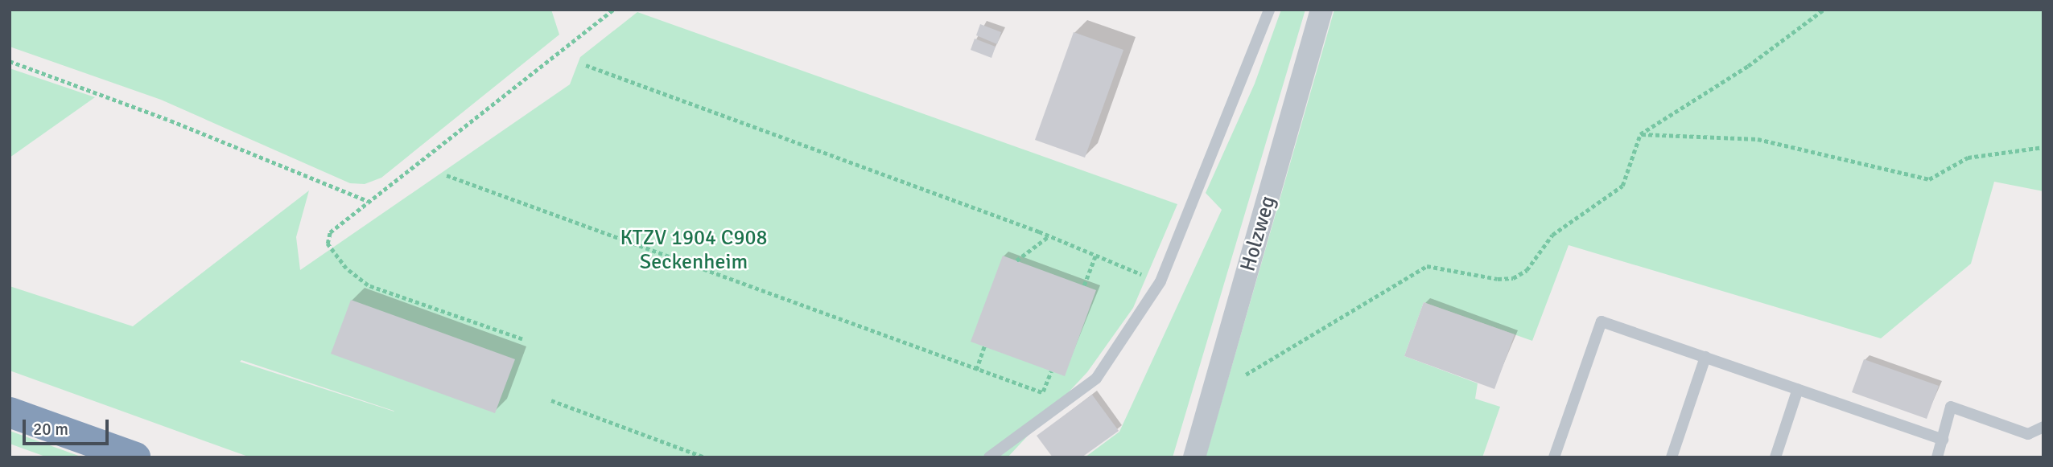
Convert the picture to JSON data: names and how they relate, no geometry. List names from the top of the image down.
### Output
{
  "streets": {
    "street": ["Holzweg"]
  },
  "parks": ["KTZV 1904 C908 Seckenheim"],
  "scale_bar": "20 m"
}
